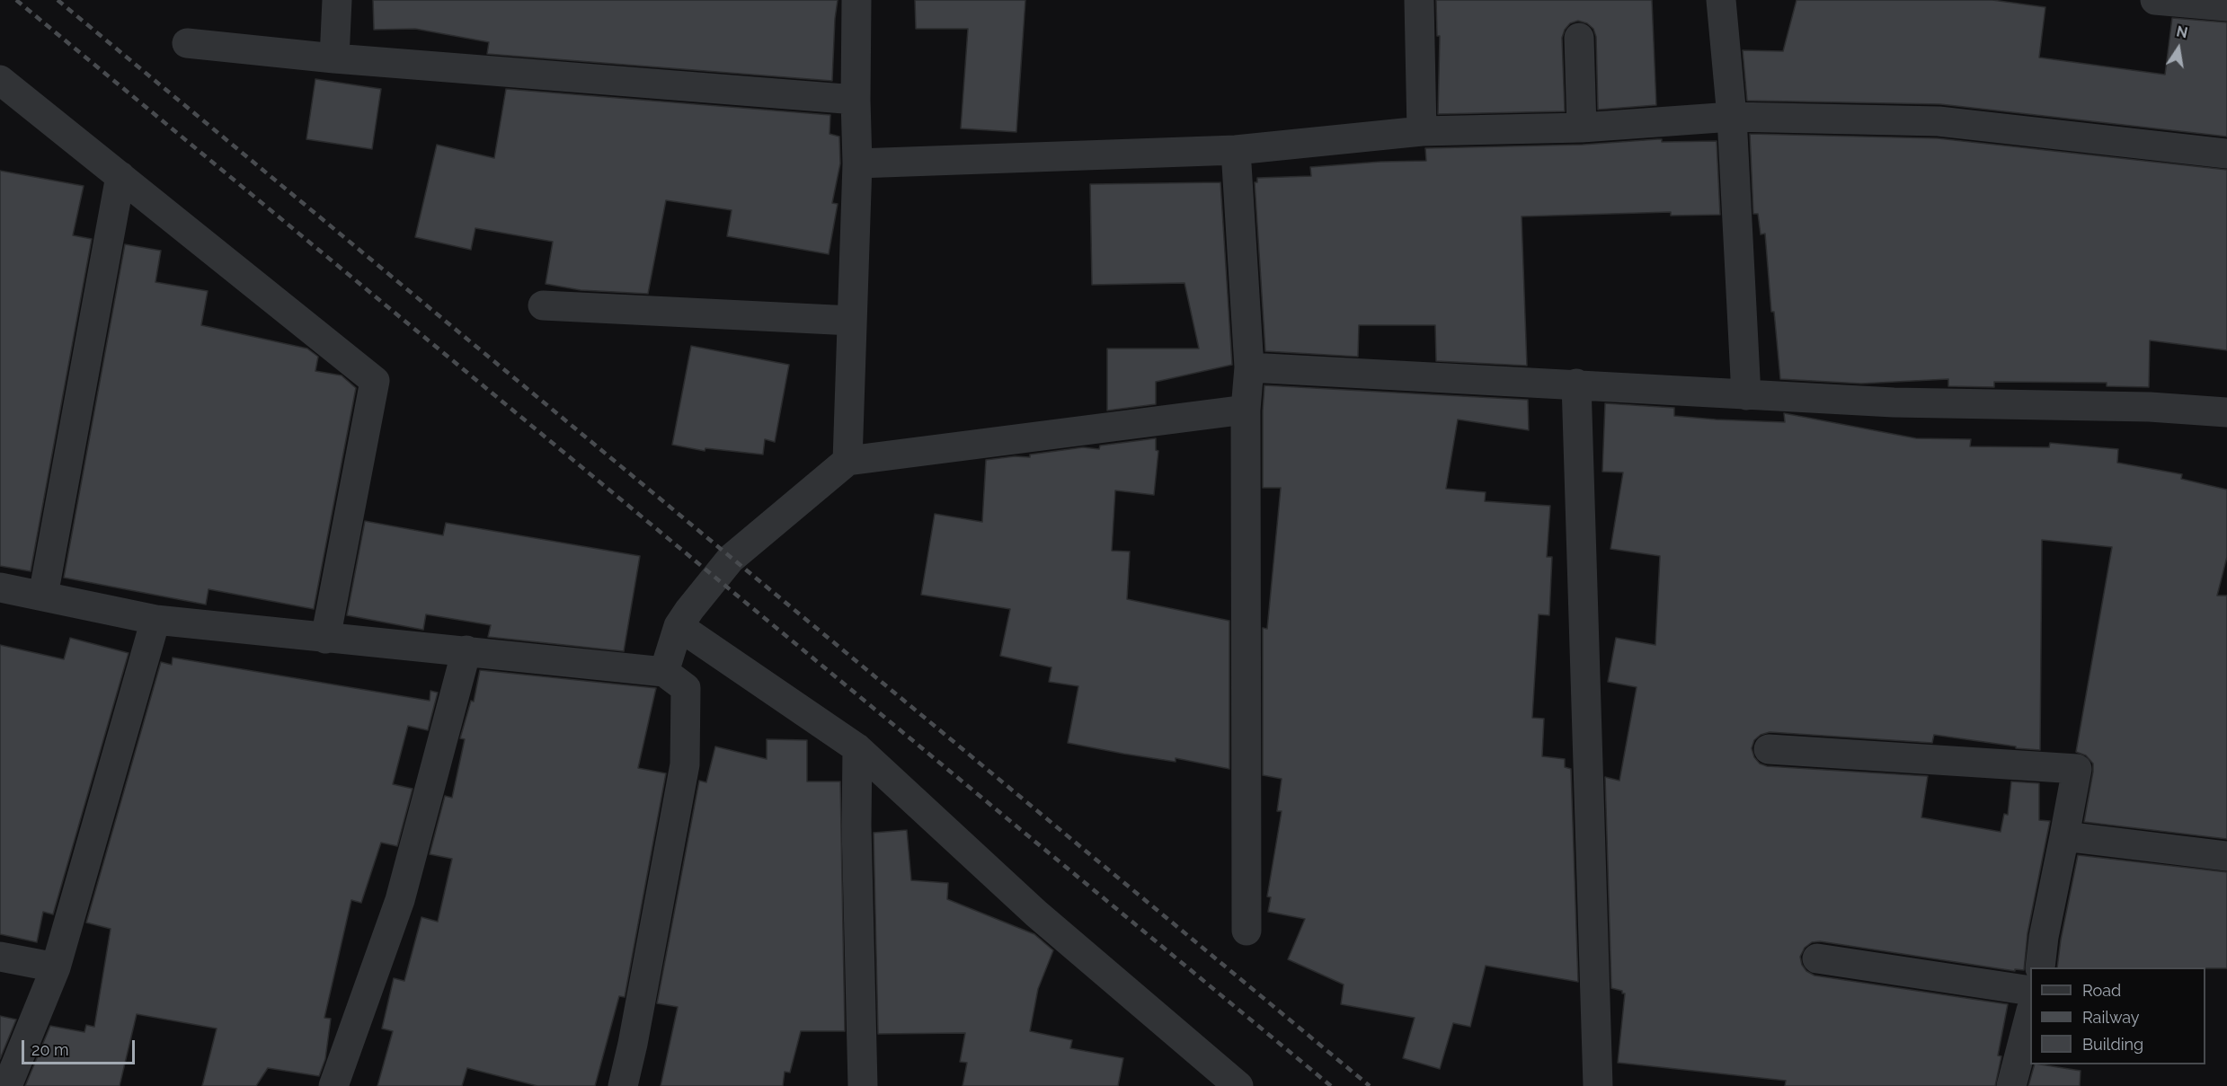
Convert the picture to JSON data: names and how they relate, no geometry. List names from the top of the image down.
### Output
{
  "legend": ["Road", "Railway", "Building"],
  "scale_bar": "20 m",
  "north": "top"
}
